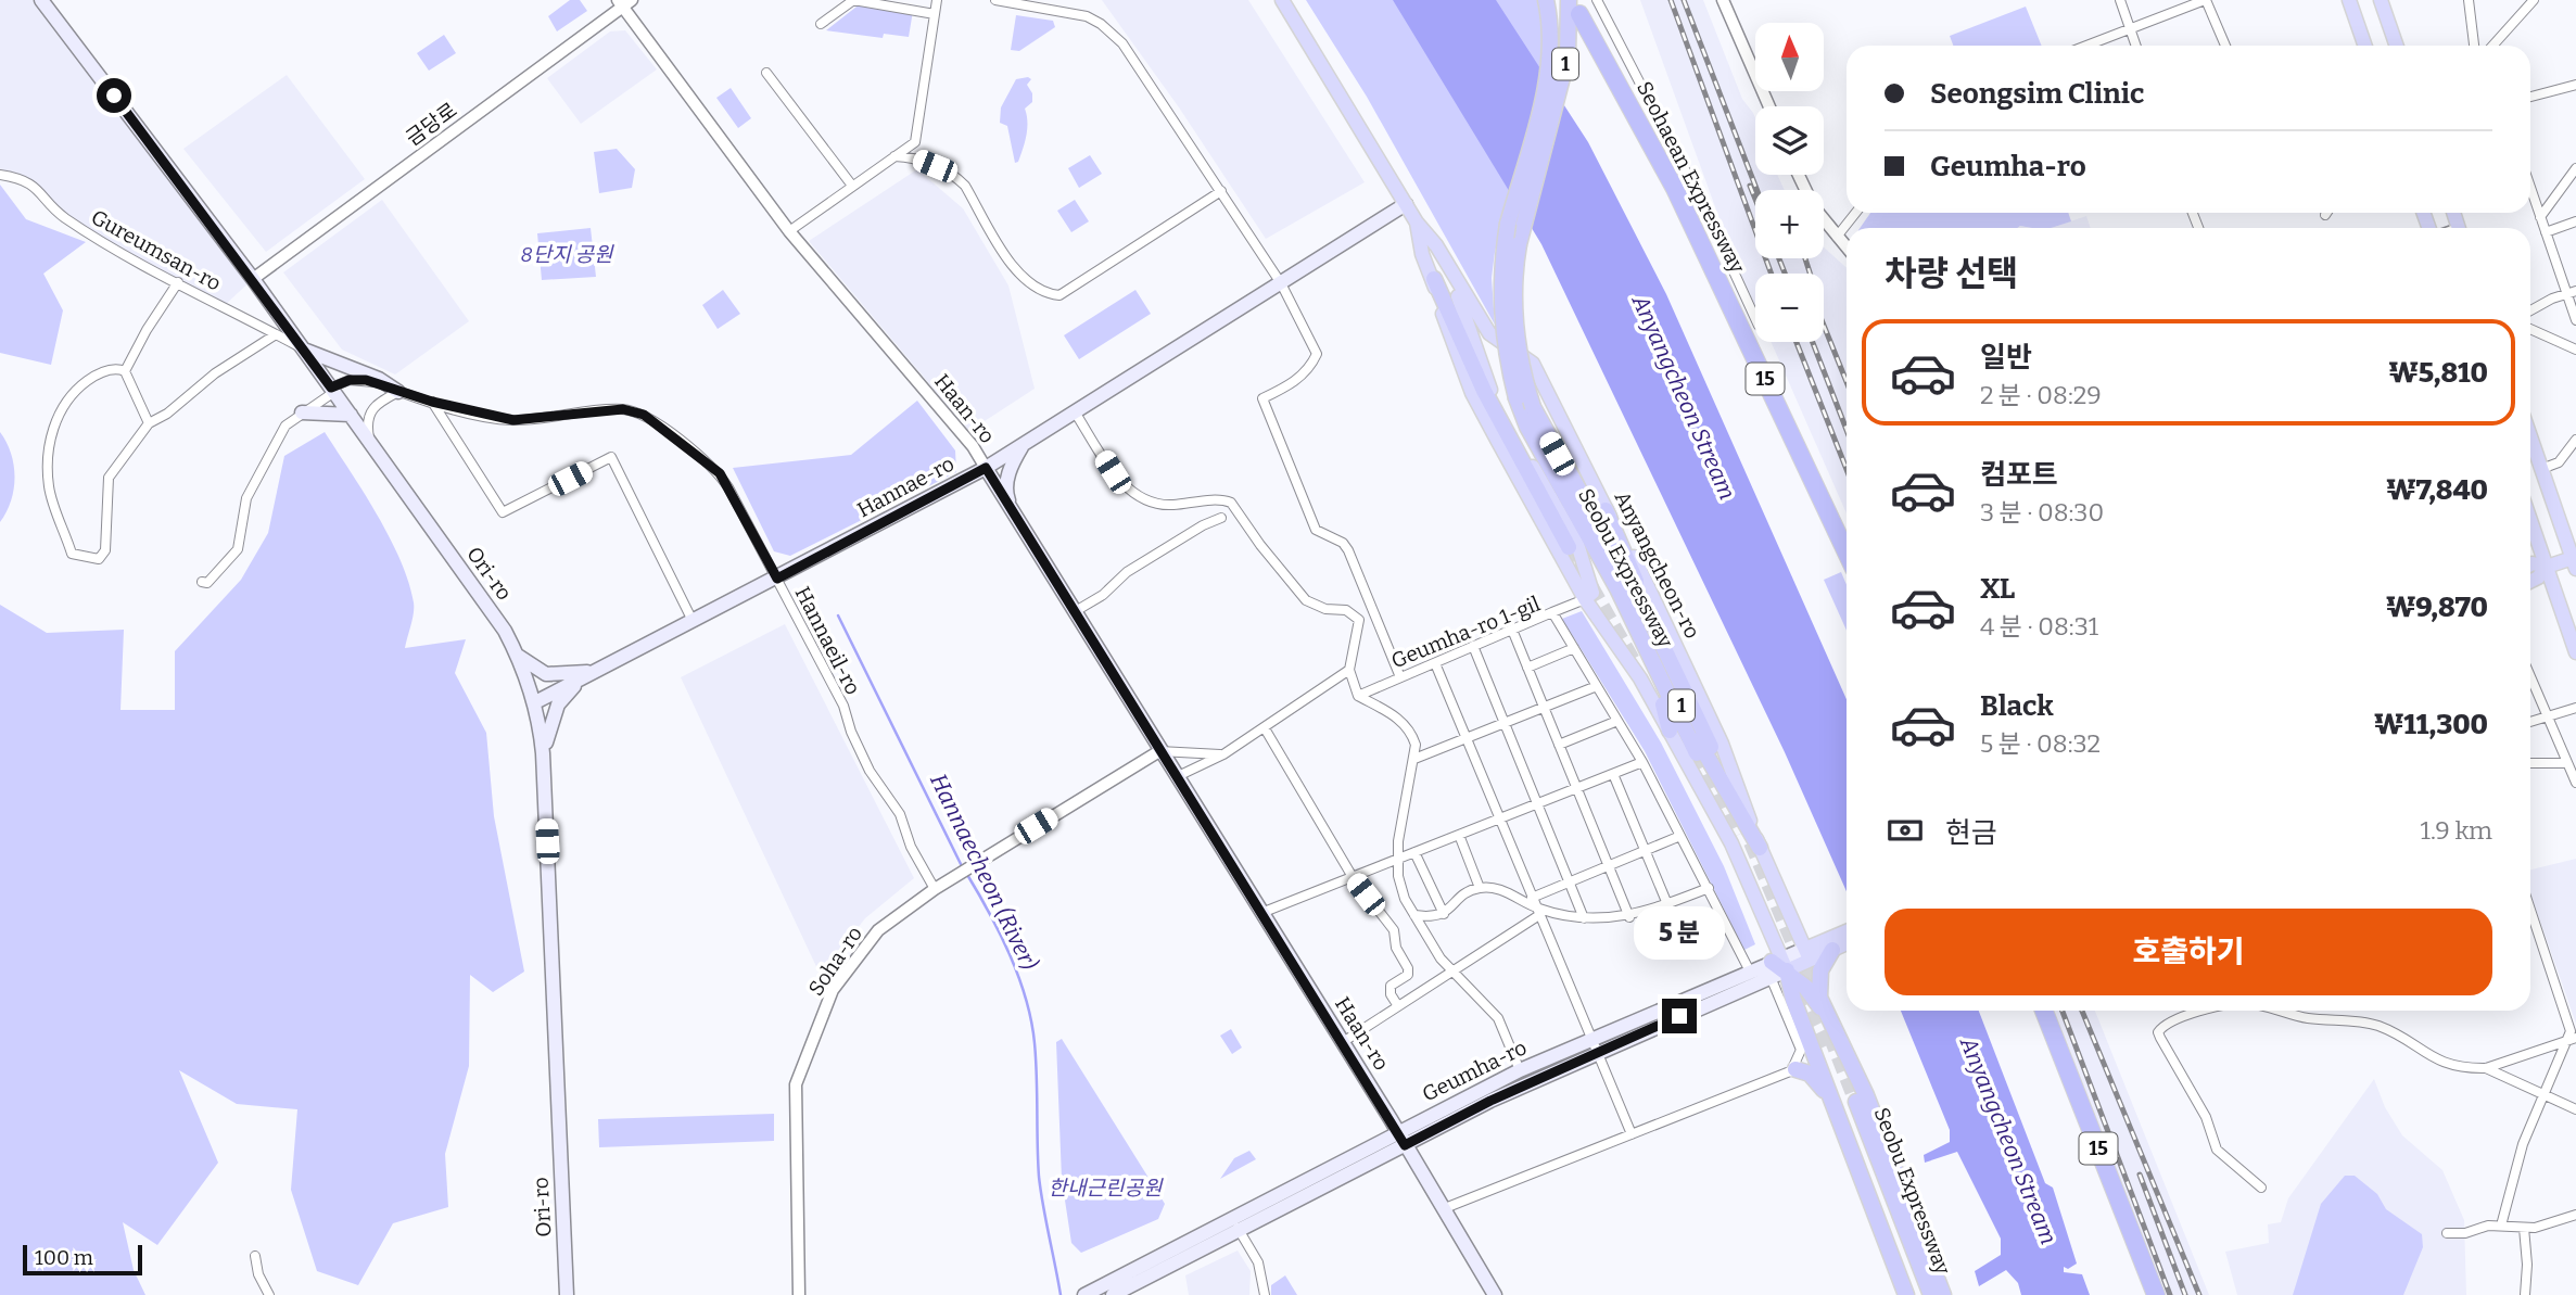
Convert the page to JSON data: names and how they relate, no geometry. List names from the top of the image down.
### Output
{
  "streets": {
    "highway": [
      "1",
      "Seohaean Expressway",
      "15",
      "Seobu Expressway"
    ],
    "main road": [
      "Haan-ro",
      "Hannae-ro",
      "Anyangcheon-ro",
      "Ori-ro",
      "Geumha-ro"
    ],
    "street": [
      "금당로",
      "Gureumsan-ro",
      "Geumha-ro 1-gil",
      "Hannaeil-ro",
      "Soha-ro"
    ]
  },
  "crossings": [
    ["1", "Anyangcheon-ro"],
    ["1", "Seobu Expressway"],
    ["금당로", "Haan-ro"],
    ["금당로", "Ori-ro"],
    ["Seohaean Expressway", "Seobu Expressway"],
    ["Gureumsan-ro", "Ori-ro"],
    ["Haan-ro", "Hannae-ro"],
    ["Haan-ro", "Soha-ro"],
    ["Haan-ro", "Geumha-ro"],
    ["Hannae-ro", "Anyangcheon-ro"],
    ["Hannae-ro", "Ori-ro"],
    ["Hannae-ro", "Hannaeil-ro"],
    ["Anyangcheon-ro", "Geumha-ro"],
    ["Ori-ro", "Hannaeil-ro"],
    ["Geumha-ro 1-gil", "Geumha-ro"],
    ["Hannaeil-ro", "Soha-ro"]
  ],
  "water": ["Anyangcheon Stream", "Hannaecheon (River)"],
  "parks": ["8단지 공원", "한내근린공원"],
  "scale_bar": "100 m",
  "north": "top",
  "page": {
    "map_buttons": ["+", "−"],
    "banner": ["Seongsim Clinic", "Geumha-ro"],
    "heading": "차량 선택",
    "list": [
      {
        "name": "일반",
        "note": "2 분 · 08:29",
        "value": "₩5,810"
      },
      {
        "name": "컴포트",
        "note": "3 분 · 08:30",
        "value": "₩7,840"
      },
      {
        "name": "XL",
        "note": "4 분 · 08:31",
        "value": "₩9,870"
      },
      {
        "name": "Black",
        "note": "5 분 · 08:32",
        "value": "₩11,300"
      }
    ],
    "pay": ["현금", "1.9 km"],
    "buttons": "호출하기",
    "bubble": "5 분",
    "scale": "100 m"
  }
}
